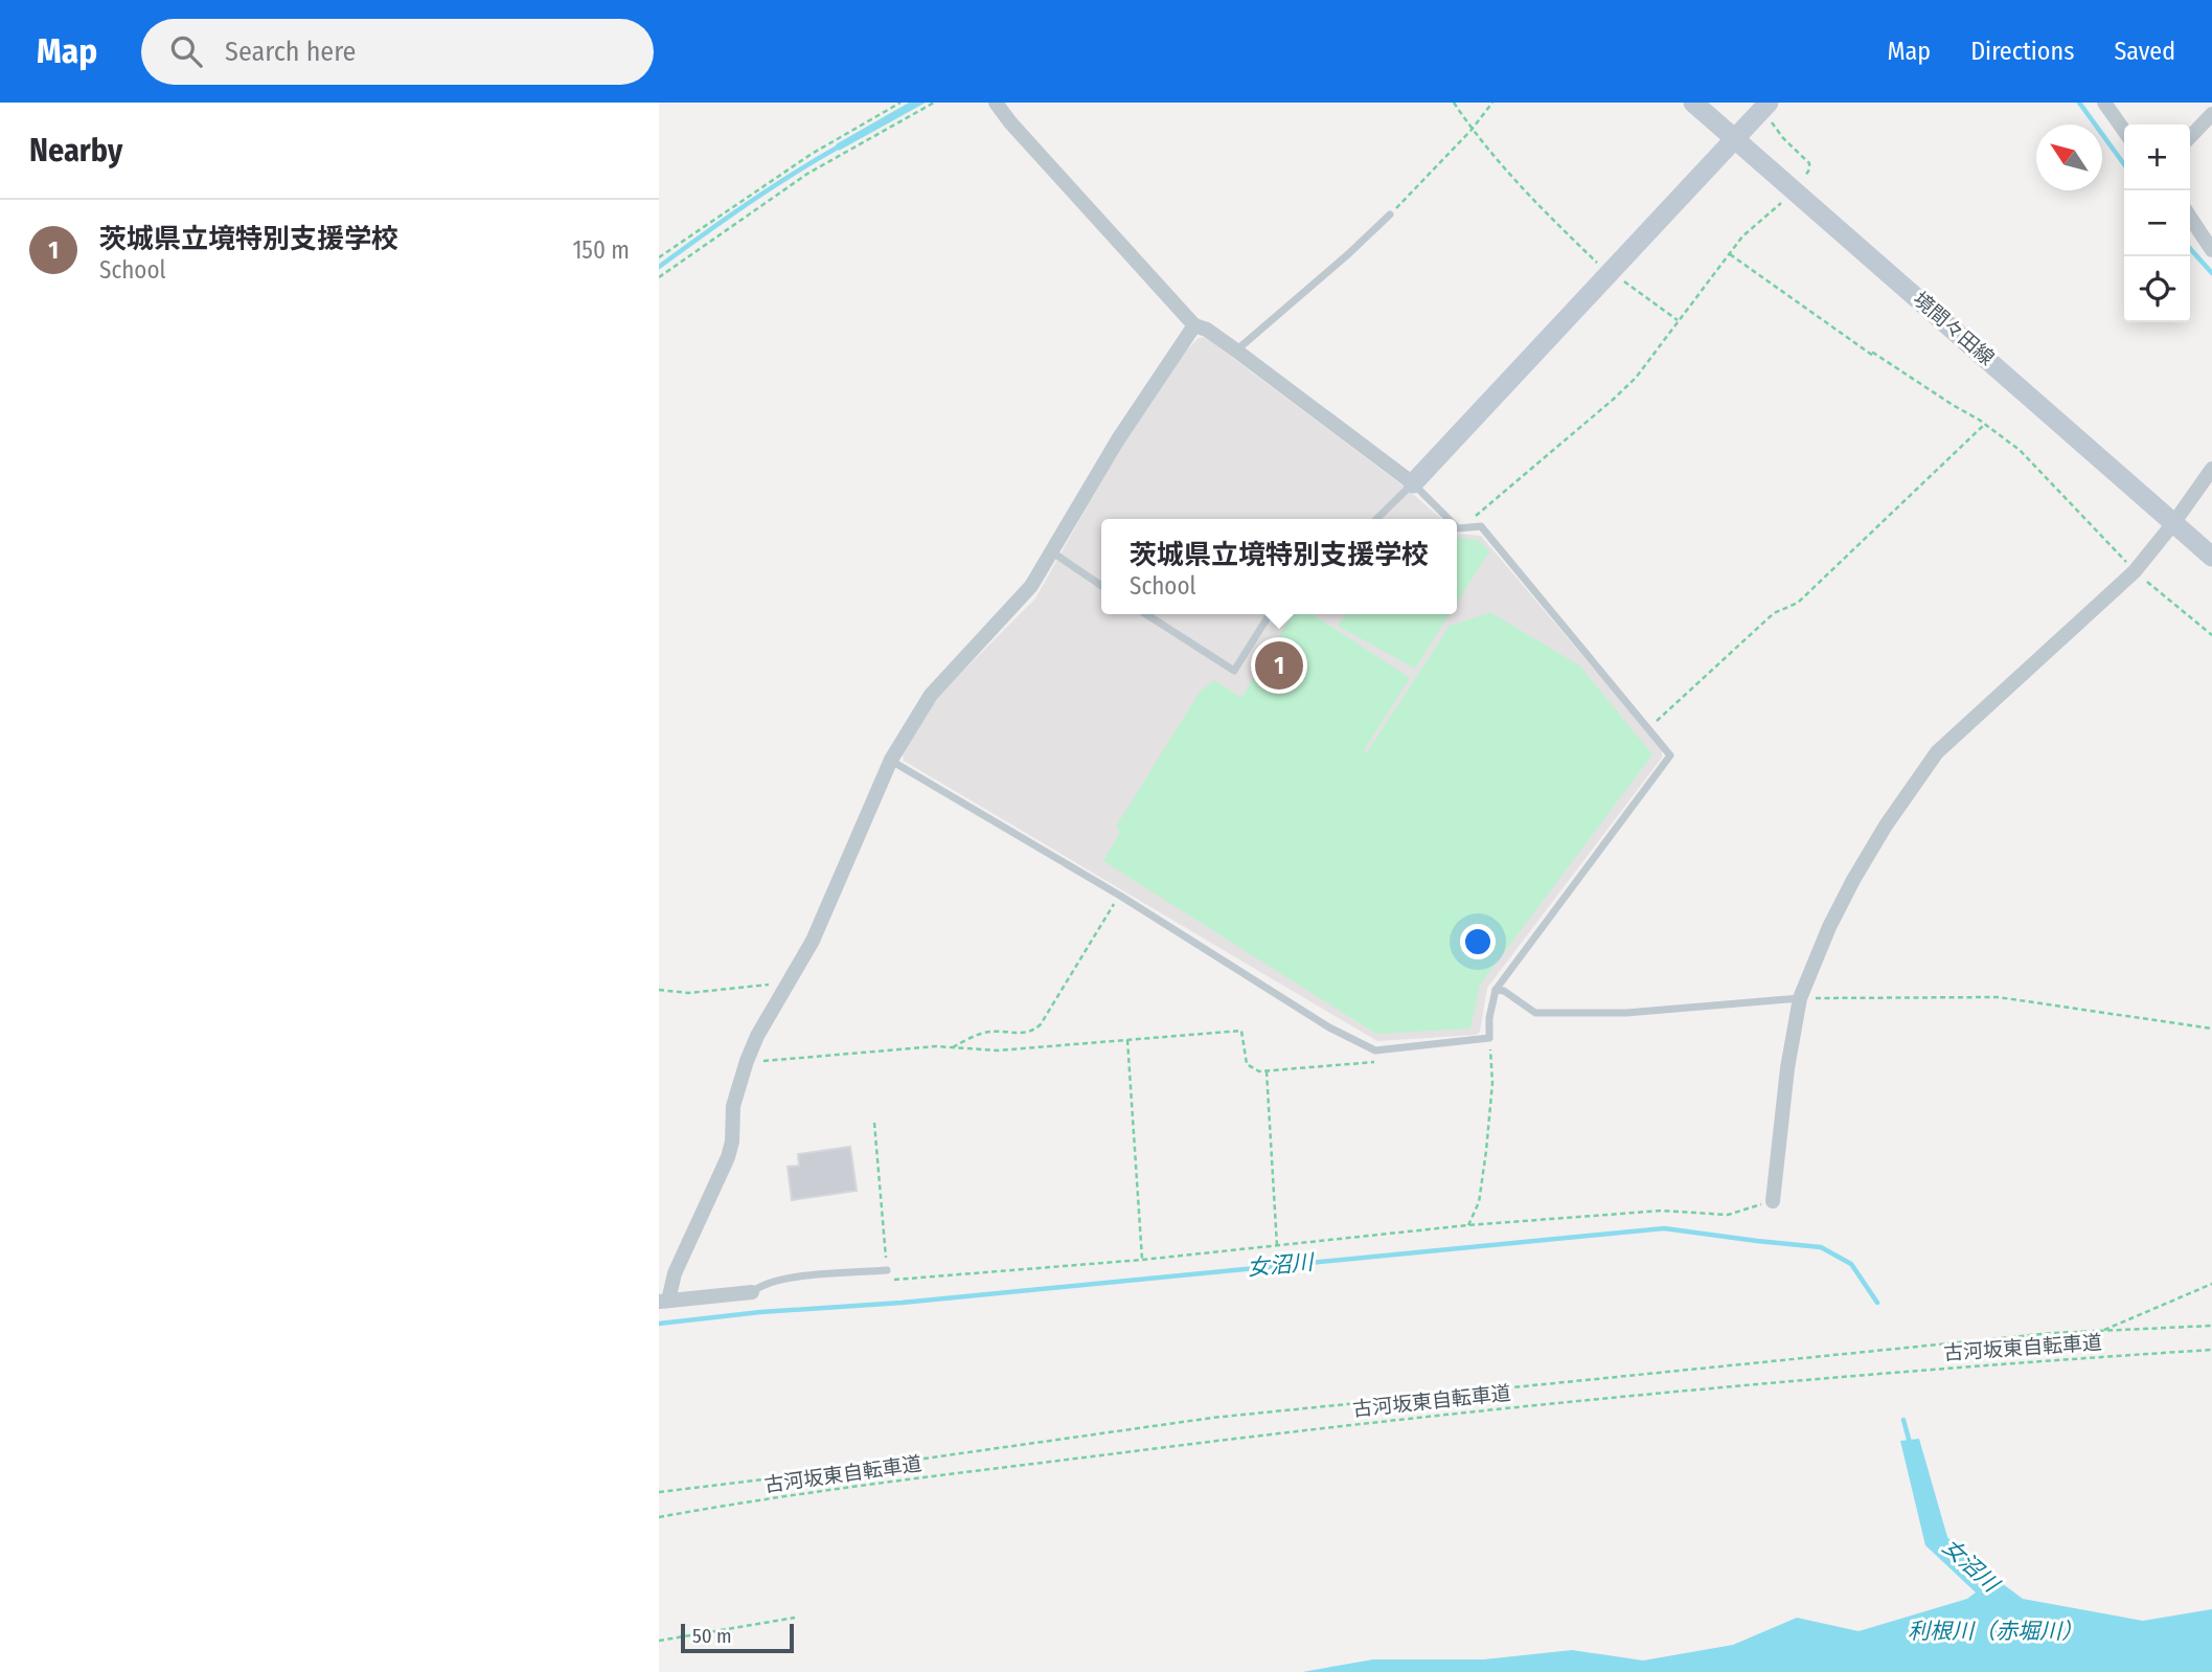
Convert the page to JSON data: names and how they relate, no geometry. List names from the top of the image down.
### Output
{
  "streets": {
    "main road": ["境間々田線"],
    "path": ["古河坂東自転車道"]
  },
  "water": ["女沼川", "利根川（赤堀川）"],
  "scale_bar": "50 m",
  "north": "top left",
  "page": {
    "header": "Map",
    "search": "Search here",
    "nav": ["Map", "Directions", "Saved"],
    "heading": "Nearby",
    "map_buttons": ["+", "−"],
    "list": [
      {
        "mark": "1",
        "name": "茨城県立境特別支援学校",
        "note": "School",
        "value": "150 m"
      }
    ],
    "popup": ["茨城県立境特別支援学校", "School"],
    "pins": "1",
    "scale": "50 m"
  }
}
